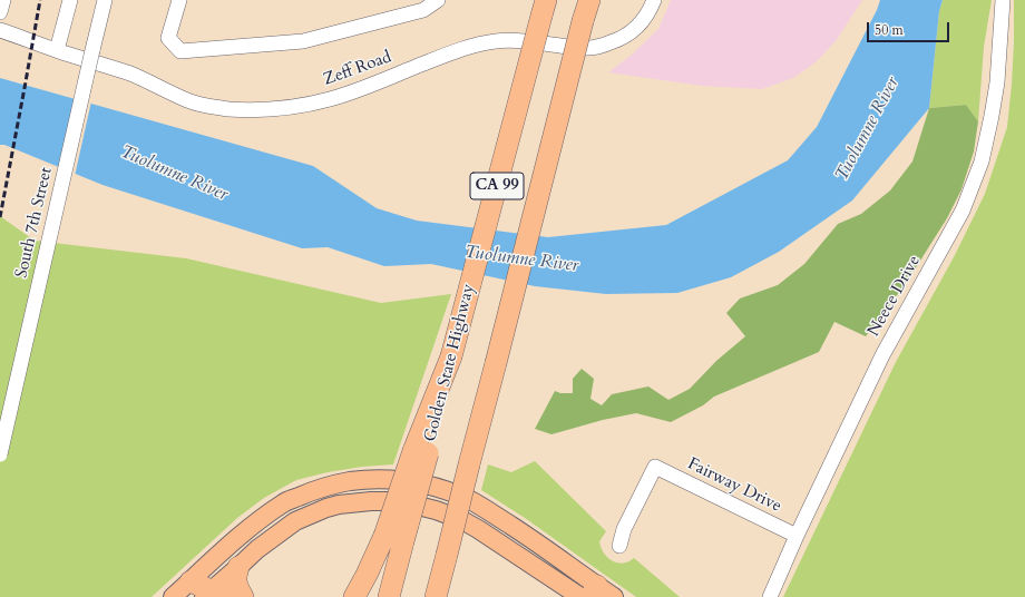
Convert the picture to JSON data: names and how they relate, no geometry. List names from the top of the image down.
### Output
{
  "streets": {
    "highway": ["CA 99", "Golden State Highway"],
    "street": [
      "Zeff Road",
      "South 7th Street",
      "Neece Drive",
      "Fairway Drive"
    ]
  },
  "crossings": [
    ["Neece Drive", "Fairway Drive"]
  ],
  "water": ["Tuolumne River"],
  "scale_bar": "50 m"
}
